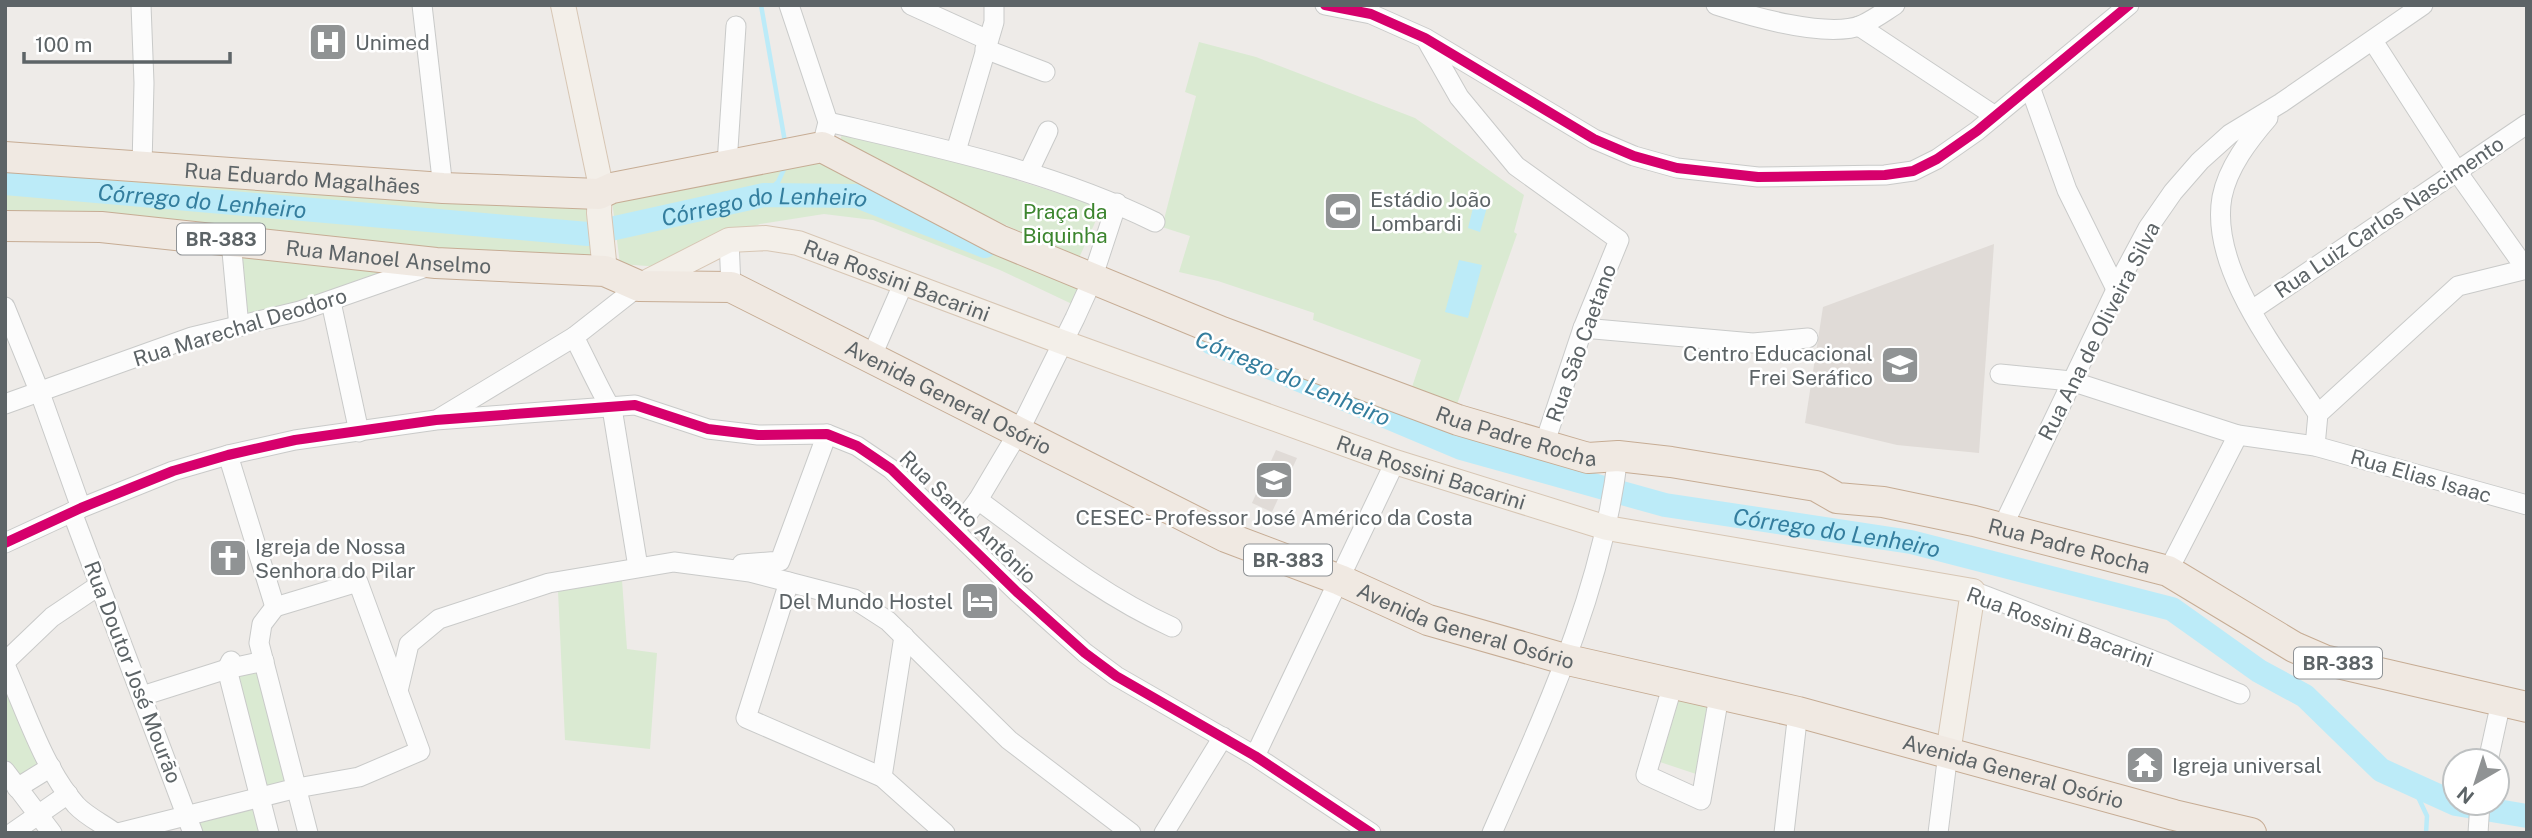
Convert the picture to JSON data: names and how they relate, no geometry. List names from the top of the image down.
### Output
{
  "streets": {
    "highway": [
      "Rua Eduardo Magalhães",
      "BR-383",
      "Rua Manoel Anselmo",
      "Avenida General Osório",
      "Rua Padre Rocha"
    ],
    "main road": ["Rua Rossini Bacarini"],
    "street": [
      "Rua Luiz Carlos Nascimento",
      "Rua Marechal Deodoro",
      "Rua Ana de Oliveira Silva",
      "Rua São Caetano",
      "Rua Elias Isaac",
      "Rua Santo Antônio",
      "Rua Doutor José Mourão"
    ]
  },
  "crossings": [
    ["Rua Eduardo Magalhães", "Rua Padre Rocha"],
    ["BR-383", "Rua Padre Rocha"],
    ["Rua Manoel Anselmo", "Rua Marechal Deodoro"],
    ["Rua Manoel Anselmo", "Avenida General Osório"],
    ["Rua Rossini Bacarini", "Avenida General Osório"],
    ["Rua Marechal Deodoro", "Rua Doutor José Mourão"],
    ["Rua Ana de Oliveira Silva", "Rua Padre Rocha"],
    ["Rua Ana de Oliveira Silva", "Rua Elias Isaac"],
    ["Rua São Caetano", "Rua Padre Rocha"],
    ["Rua Santo Antônio", "Rua Doutor José Mourão"]
  ],
  "water": ["Córrego do Lenheiro"],
  "parks": ["Praça da Biquinha"],
  "places": {
    "hospital": ["Unimed"],
    "sports": ["Estádio João Lombardi"],
    "school or university": ["Centro Educacional Frei Seráfico", "CESEC- Professor José Américo da Costa"],
    "church": ["Igreja de Nossa Senhora do Pilar"],
    "hotel": ["Del Mundo Hostel"],
    "temple": ["Igreja universal"]
  },
  "scale_bar": "100 m",
  "north": "bottom left"
}
